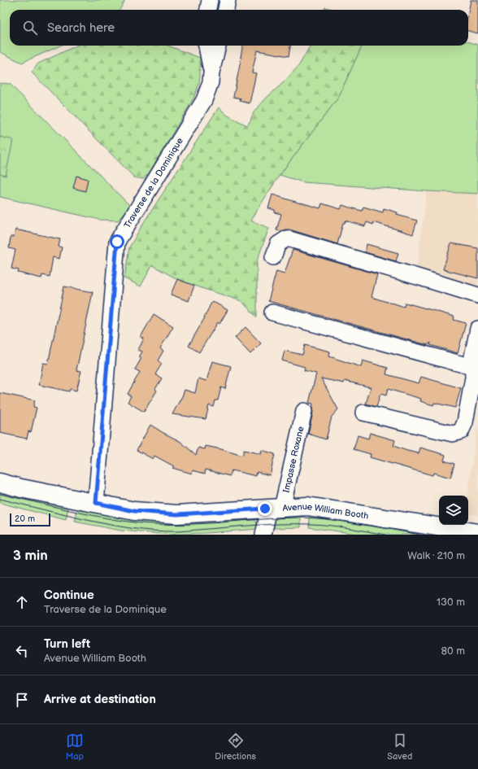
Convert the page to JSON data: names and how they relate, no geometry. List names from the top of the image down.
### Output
{
  "streets": {
    "street": ["Traverse de la Dominique", "Impasse Roxane", "Avenue William Booth"]
  },
  "crossings": [
    ["Traverse de la Dominique", "Avenue William Booth"],
    ["Impasse Roxane", "Avenue William Booth"]
  ],
  "scale_bar": "20 m",
  "page": {
    "search": "Search here",
    "scale": "20 m",
    "heading": ["3 min", "Walk · 210 m"],
    "list": [
      ["Continue", "Traverse de la Dominique", "130 m"],
      ["Turn left", "Avenue William Booth", "80 m"],
      "Arrive at destination"
    ],
    "nav": ["Map", "Directions", "Saved"]
  }
}
